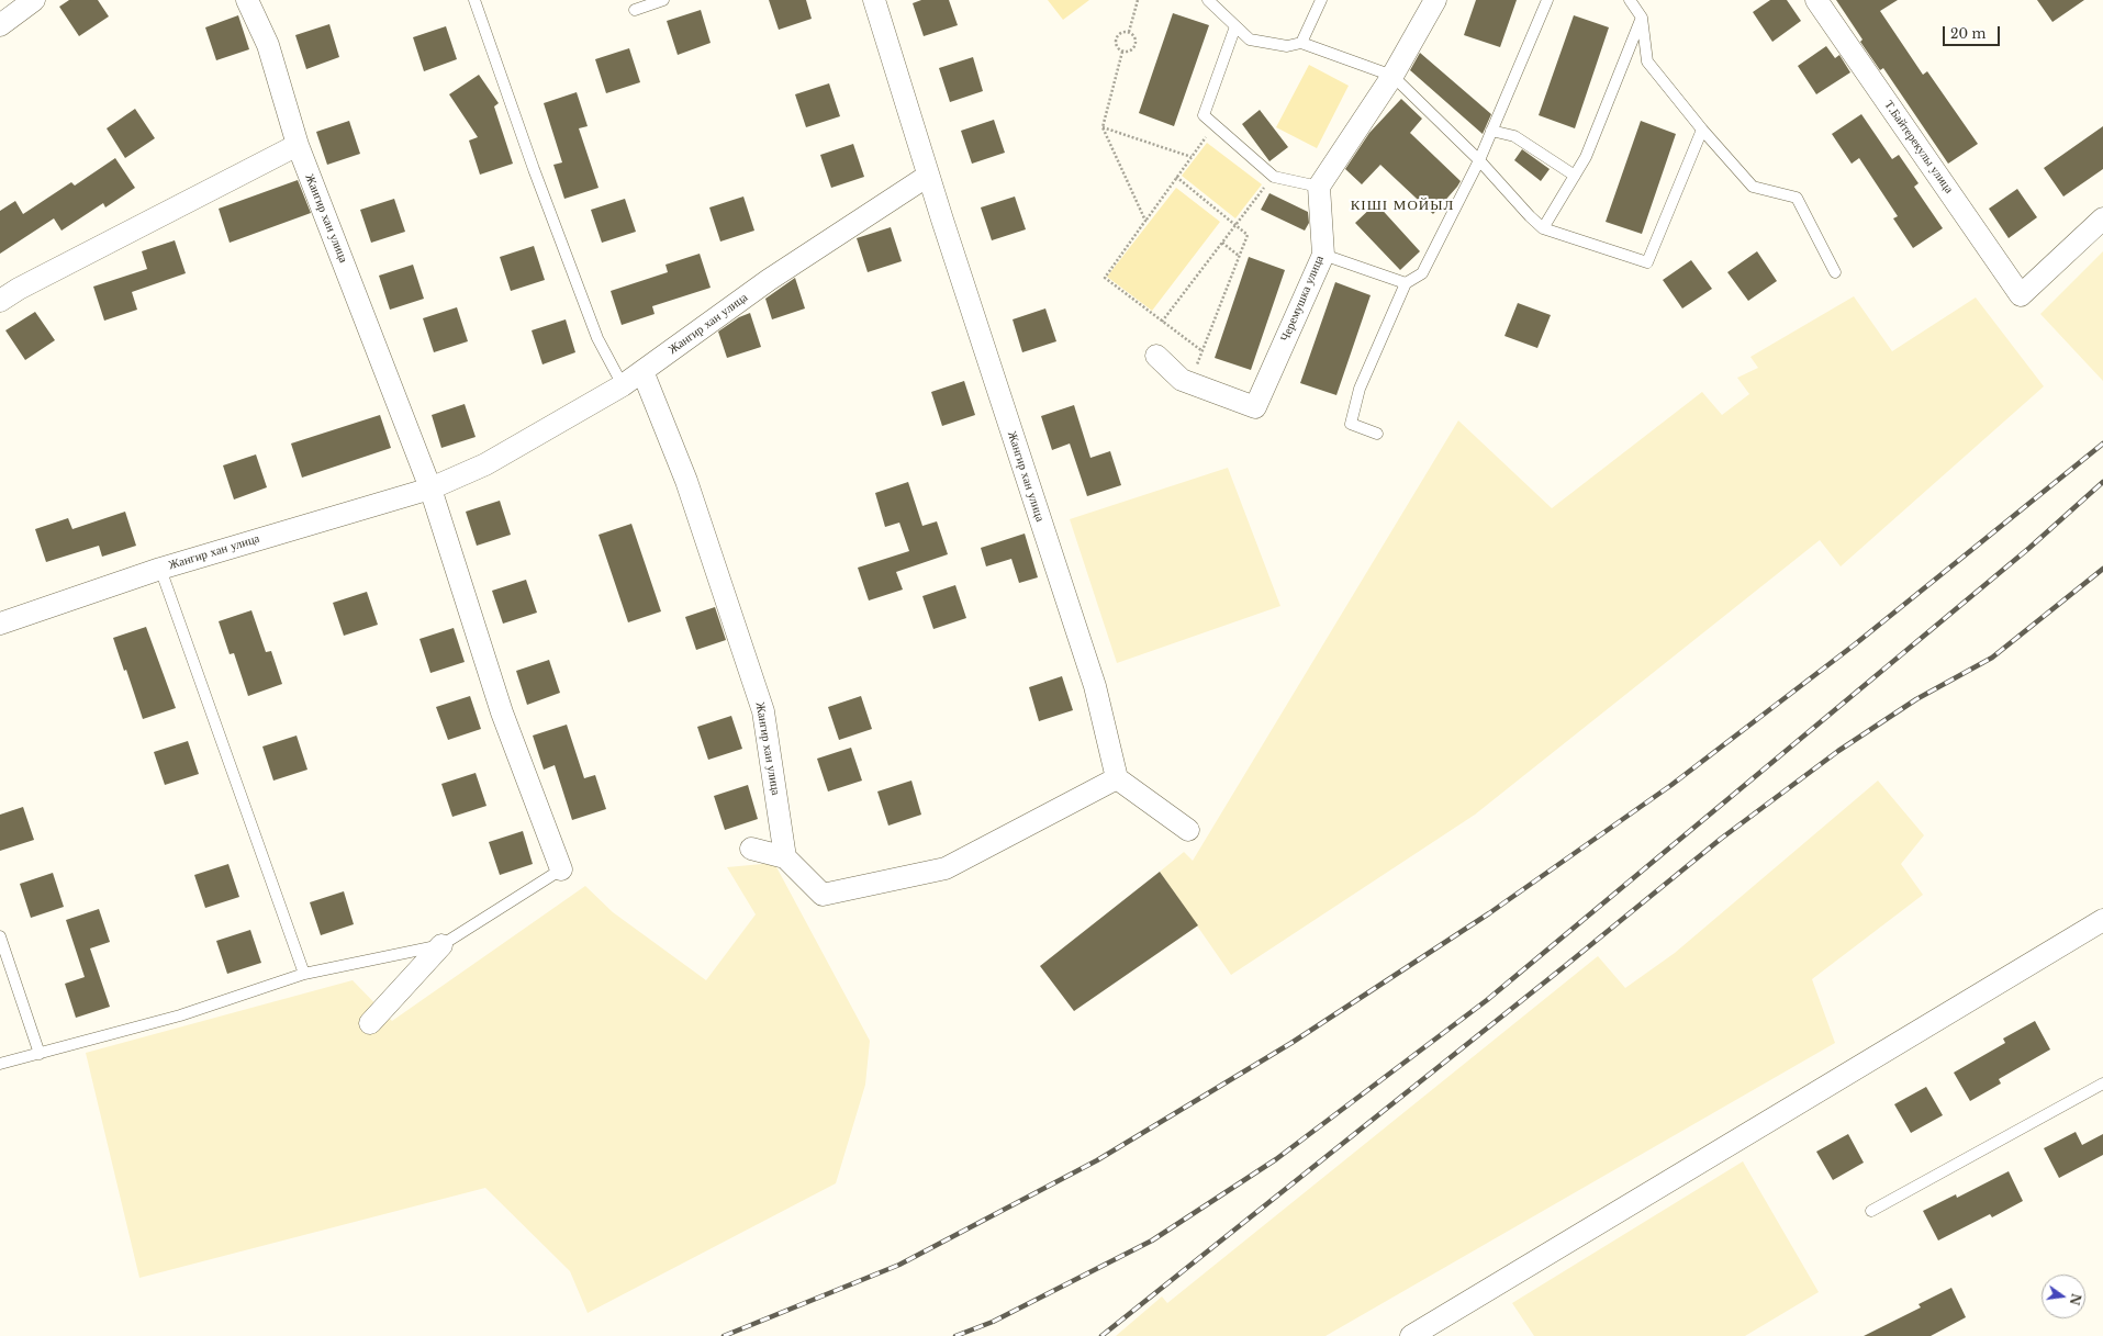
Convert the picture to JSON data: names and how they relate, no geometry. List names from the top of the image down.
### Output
{
  "streets": {
    "street": ["Т.Байтерекулы улица", "Жангир хан улица", "Черемушка улица"]
  },
  "districts": ["КІШІ МОЙЫЛ"],
  "scale_bar": "20 m",
  "north": "right"
}
